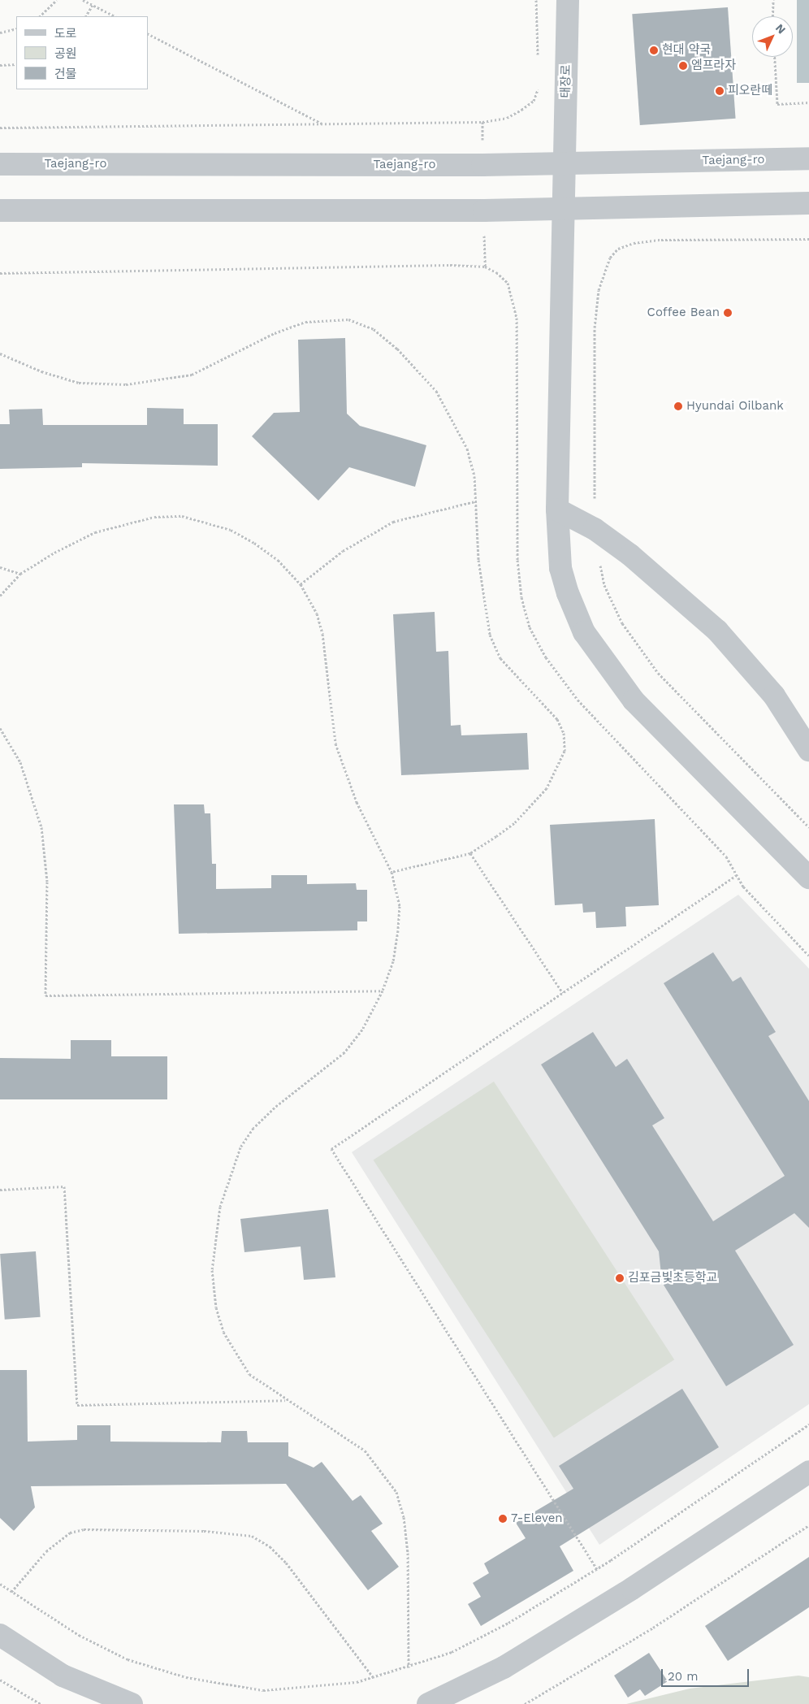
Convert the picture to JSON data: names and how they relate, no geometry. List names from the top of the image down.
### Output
{
  "streets": {
    "street": ["태장로", "Taejang-ro"]
  },
  "crossings": [
    ["태장로", "Taejang-ro"]
  ],
  "places": [
    "현대 약국",
    "엠프라자",
    "피오란떼",
    "Coffee Bean",
    "Hyundai Oilbank",
    "김포금빛초등학교",
    "7-Eleven"
  ],
  "legend": ["도로", "공원", "건물"],
  "scale_bar": "20 m",
  "north": "top right"
}
